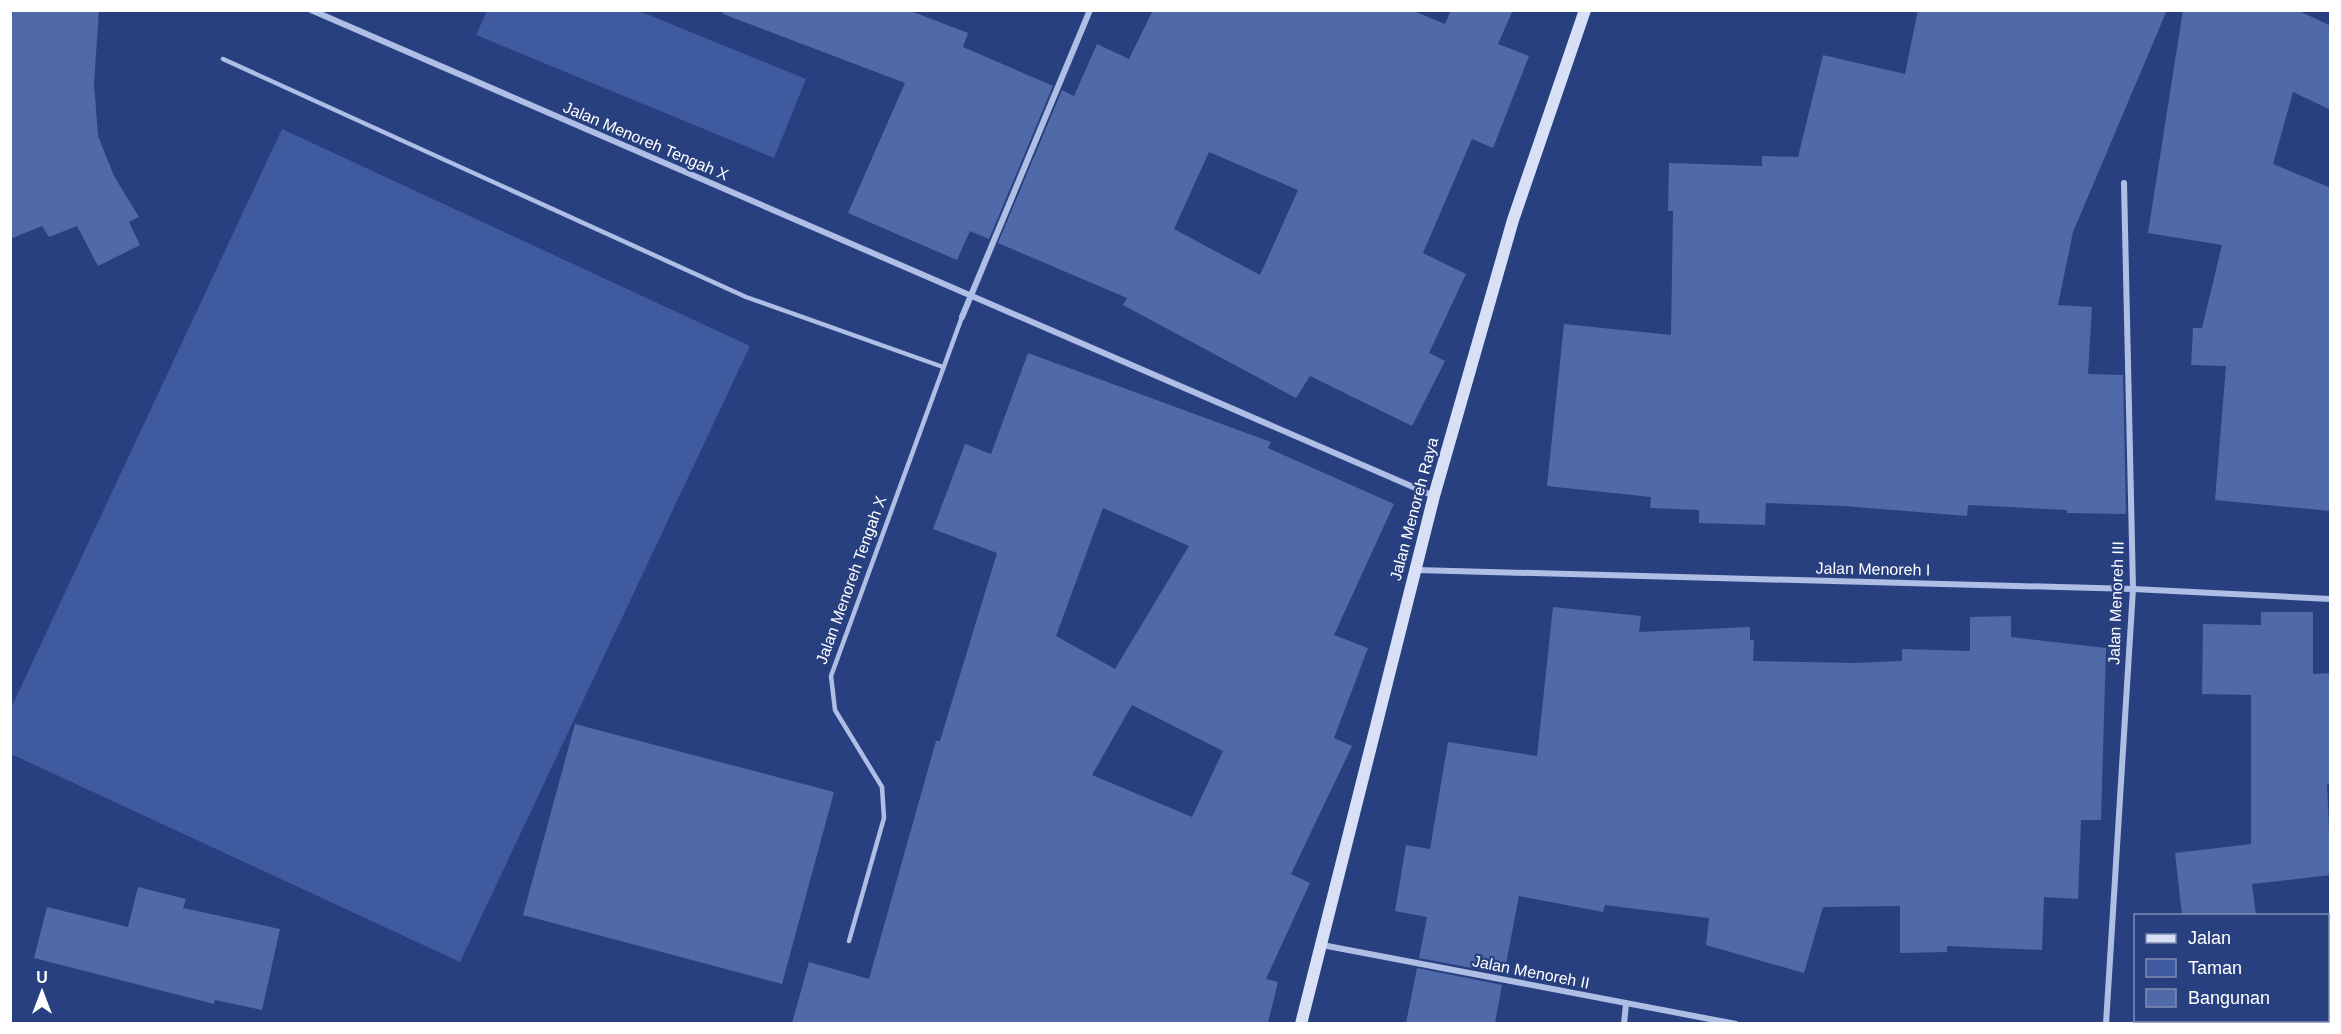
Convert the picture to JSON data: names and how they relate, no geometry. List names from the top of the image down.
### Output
{
  "streets": {
    "main road": ["Jalan Menoreh Raya"],
    "street": [
      "Jalan Menoreh Tengah X",
      "Jalan Menoreh I",
      "Jalan Menoreh III",
      "Jalan Menoreh II"
    ]
  },
  "crossings": [
    ["Jalan Menoreh Tengah X", "Jalan Menoreh Raya"],
    ["Jalan Menoreh Raya", "Jalan Menoreh I"],
    ["Jalan Menoreh Raya", "Jalan Menoreh II"],
    ["Jalan Menoreh I", "Jalan Menoreh III"]
  ],
  "legend": ["Jalan", "Taman", "Bangunan"],
  "north": "top"
}
